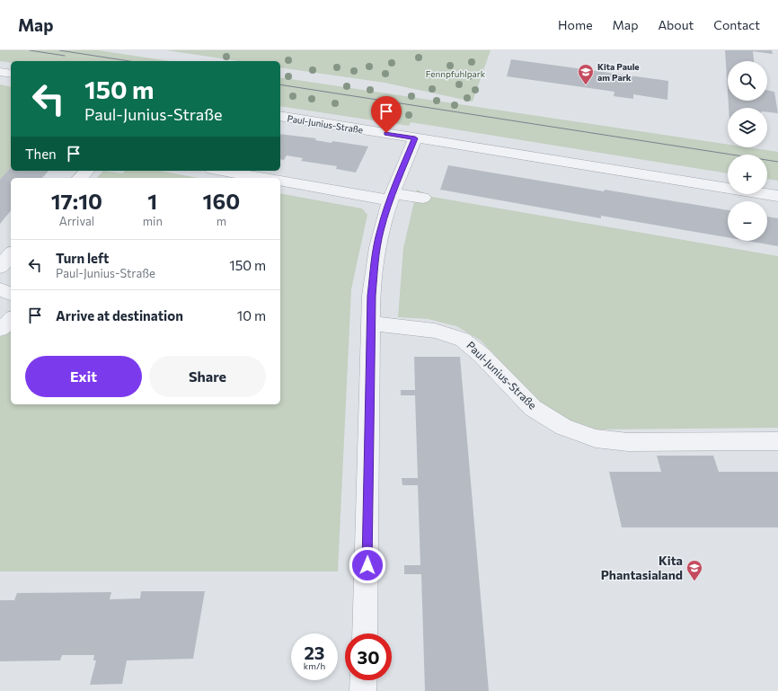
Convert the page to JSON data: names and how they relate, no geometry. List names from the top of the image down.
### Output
{
  "streets": {
    "street": ["Paul-Junius-Straße"]
  },
  "parks": ["Fennpfuhlpark"],
  "places": {
    "school or university": ["Kita Paule am Park", "Kita Phantasialand"]
  },
  "page": {
    "header": "Map",
    "nav": [
      "Home",
      "Map",
      "About",
      "Contact"
    ],
    "map_buttons": ["+", "−"],
    "turn": ["150 m", "Paul-Junius-Straße"],
    "then": "Then",
    "eta": [
      "17:10",
      "Arrival",
      "1",
      "min",
      "160",
      "m"
    ],
    "list": [
      {
        "name": "Turn left",
        "note": "Paul-Junius-Straße",
        "value": "150 m"
      },
      {
        "name": "Arrive at destination",
        "value": "10 m"
      }
    ],
    "buttons": ["Exit", "Share"],
    "speed": "23 km/h",
    "limit": "30"
  }
}
